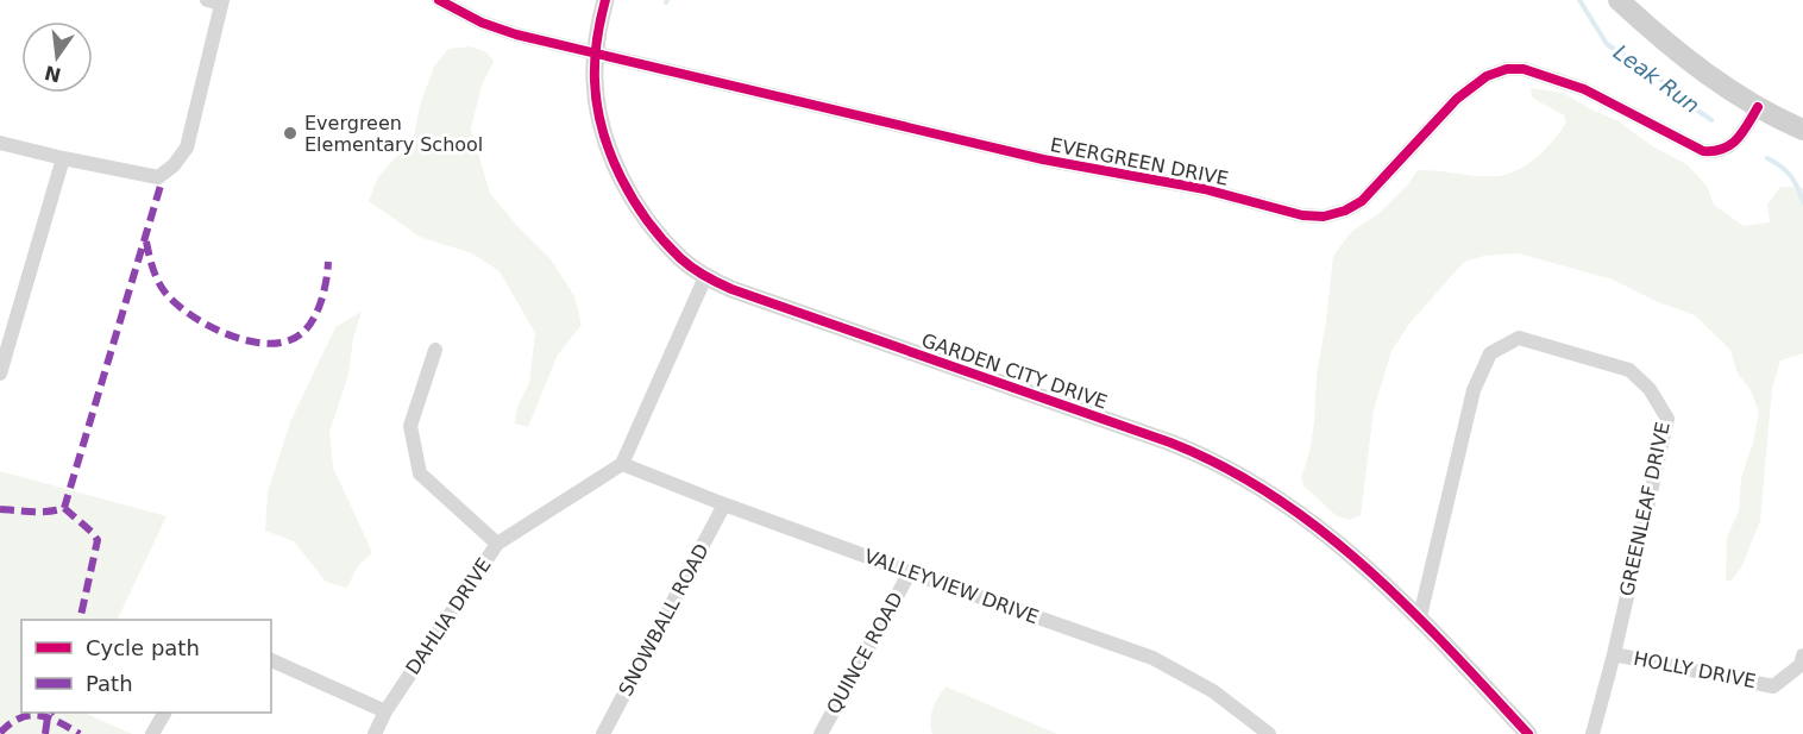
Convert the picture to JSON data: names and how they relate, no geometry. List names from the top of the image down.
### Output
{
  "streets": {
    "street": [
      "EVERGREEN DRIVE",
      "GARDEN CITY DRIVE",
      "GREENLEAF DRIVE",
      "VALLEYVIEW DRIVE",
      "DAHLIA DRIVE",
      "SNOWBALL ROAD",
      "QUINCE ROAD",
      "HOLLY DRIVE"
    ]
  },
  "crossings": [
    ["EVERGREEN DRIVE", "GARDEN CITY DRIVE"],
    ["GARDEN CITY DRIVE", "GREENLEAF DRIVE"],
    ["GREENLEAF DRIVE", "HOLLY DRIVE"],
    ["VALLEYVIEW DRIVE", "DAHLIA DRIVE"],
    ["VALLEYVIEW DRIVE", "SNOWBALL ROAD"],
    ["VALLEYVIEW DRIVE", "QUINCE ROAD"]
  ],
  "water": ["Leak Run"],
  "places": ["Evergreen Elementary School"],
  "legend": ["Cycle path", "Path"],
  "north": "bottom"
}
